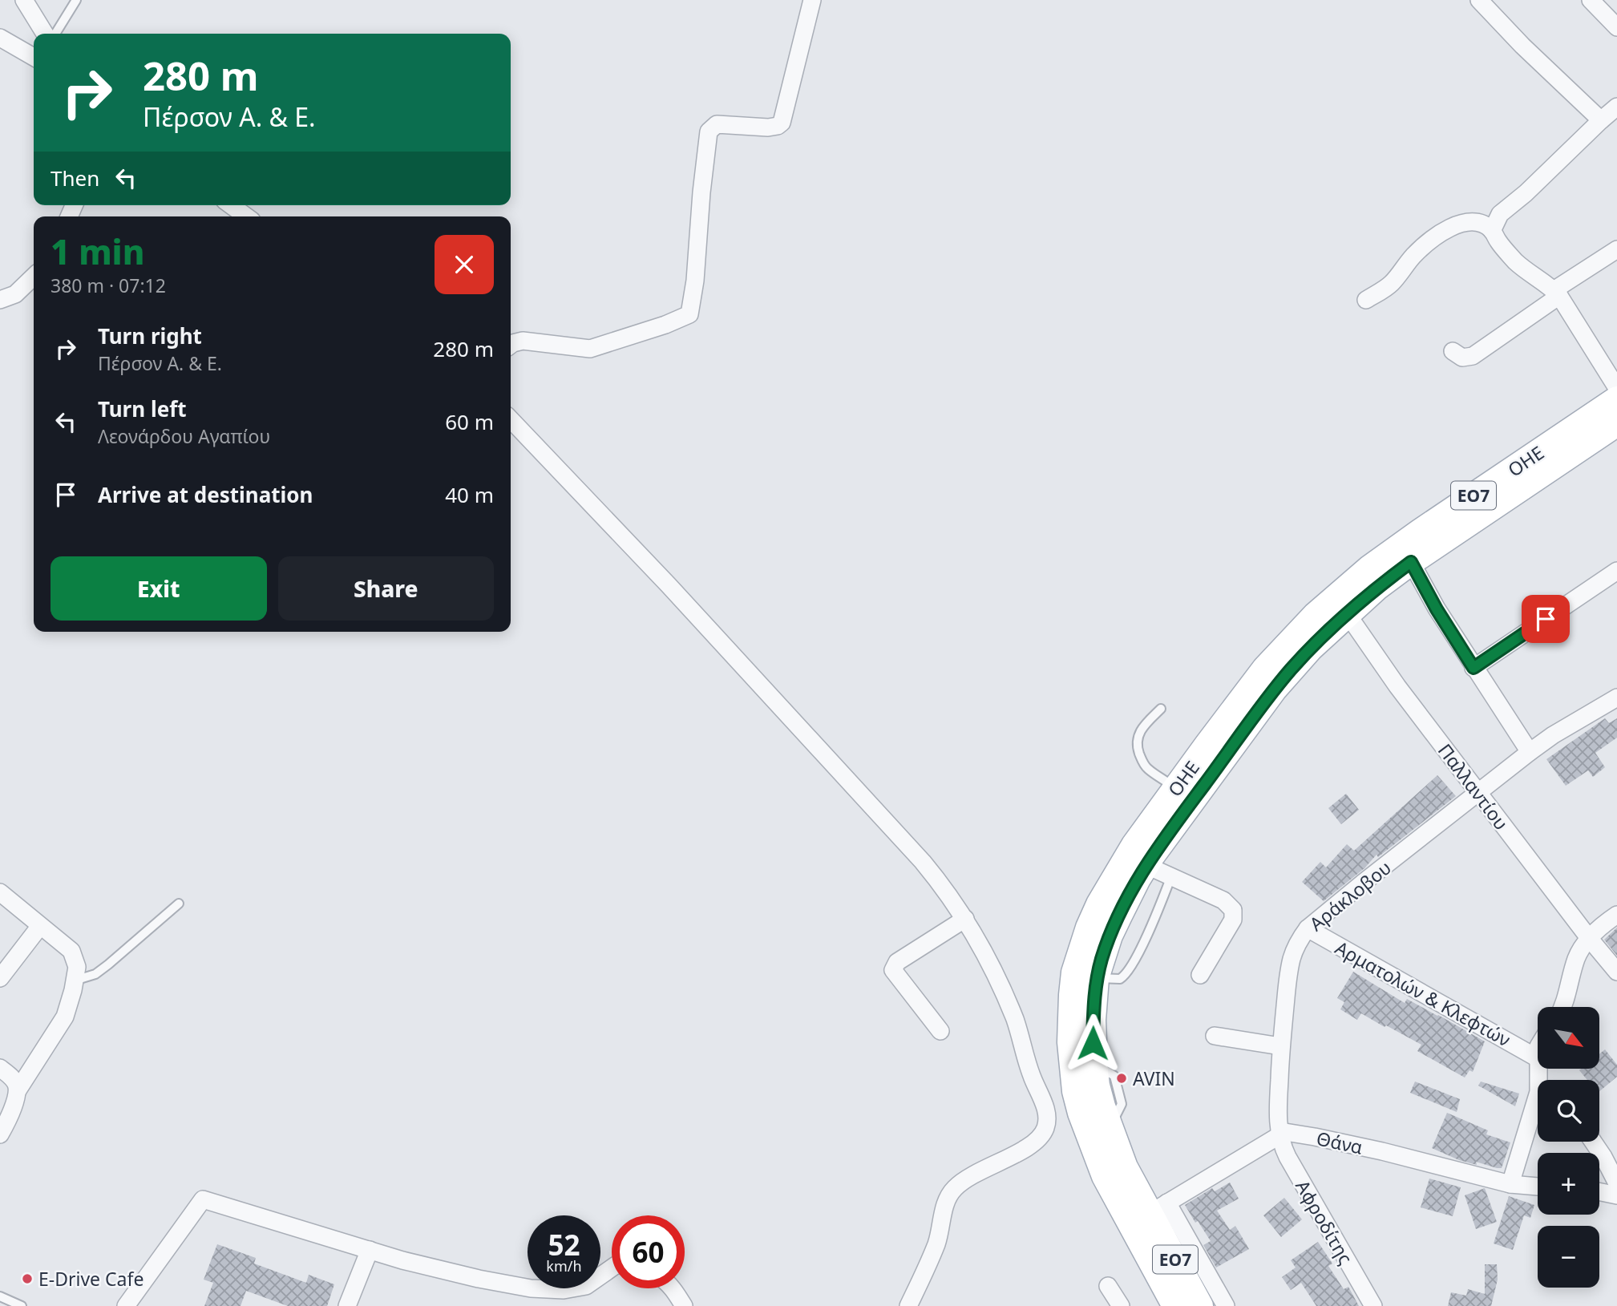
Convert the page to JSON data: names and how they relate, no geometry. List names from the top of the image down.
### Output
{
  "streets": {
    "main road": ["ΟΗΕ", "ΕΟ7"],
    "street": [
      "Παλλαντίου",
      "Αράκλοβου",
      "Αρματολών & Κλεφτών",
      "Θάνα",
      "Αφροδίτης"
    ]
  },
  "crossings": [
    ["ΟΗΕ", "Παλλαντίου"],
    ["Παλλαντίου", "Αράκλοβου"],
    ["Αράκλοβου", "Αρματολών & Κλεφτών"],
    ["Αράκλοβου", "Θάνα"],
    ["Αράκλοβου", "Αφροδίτης"],
    ["Θάνα", "Αφροδίτης"]
  ],
  "places": ["AVIN", "E-Drive Cafe"],
  "north": "bottom right",
  "page": {
    "turn": ["280 m", "Πέρσον Α. & Ε."],
    "then": "Then",
    "heading": ["1 min", "380 m · 07:12"],
    "list": [
      {
        "name": "Turn right",
        "note": "Πέρσον Α. & Ε.",
        "value": "280 m"
      },
      {
        "name": "Turn left",
        "note": "Λεονάρδου Αγαπίου",
        "value": "60 m"
      },
      {
        "name": "Arrive at destination",
        "value": "40 m"
      }
    ],
    "buttons": ["Exit", "Share"],
    "map_buttons": ["+", "−"],
    "speed": "52 km/h",
    "limit": "60"
  }
}
